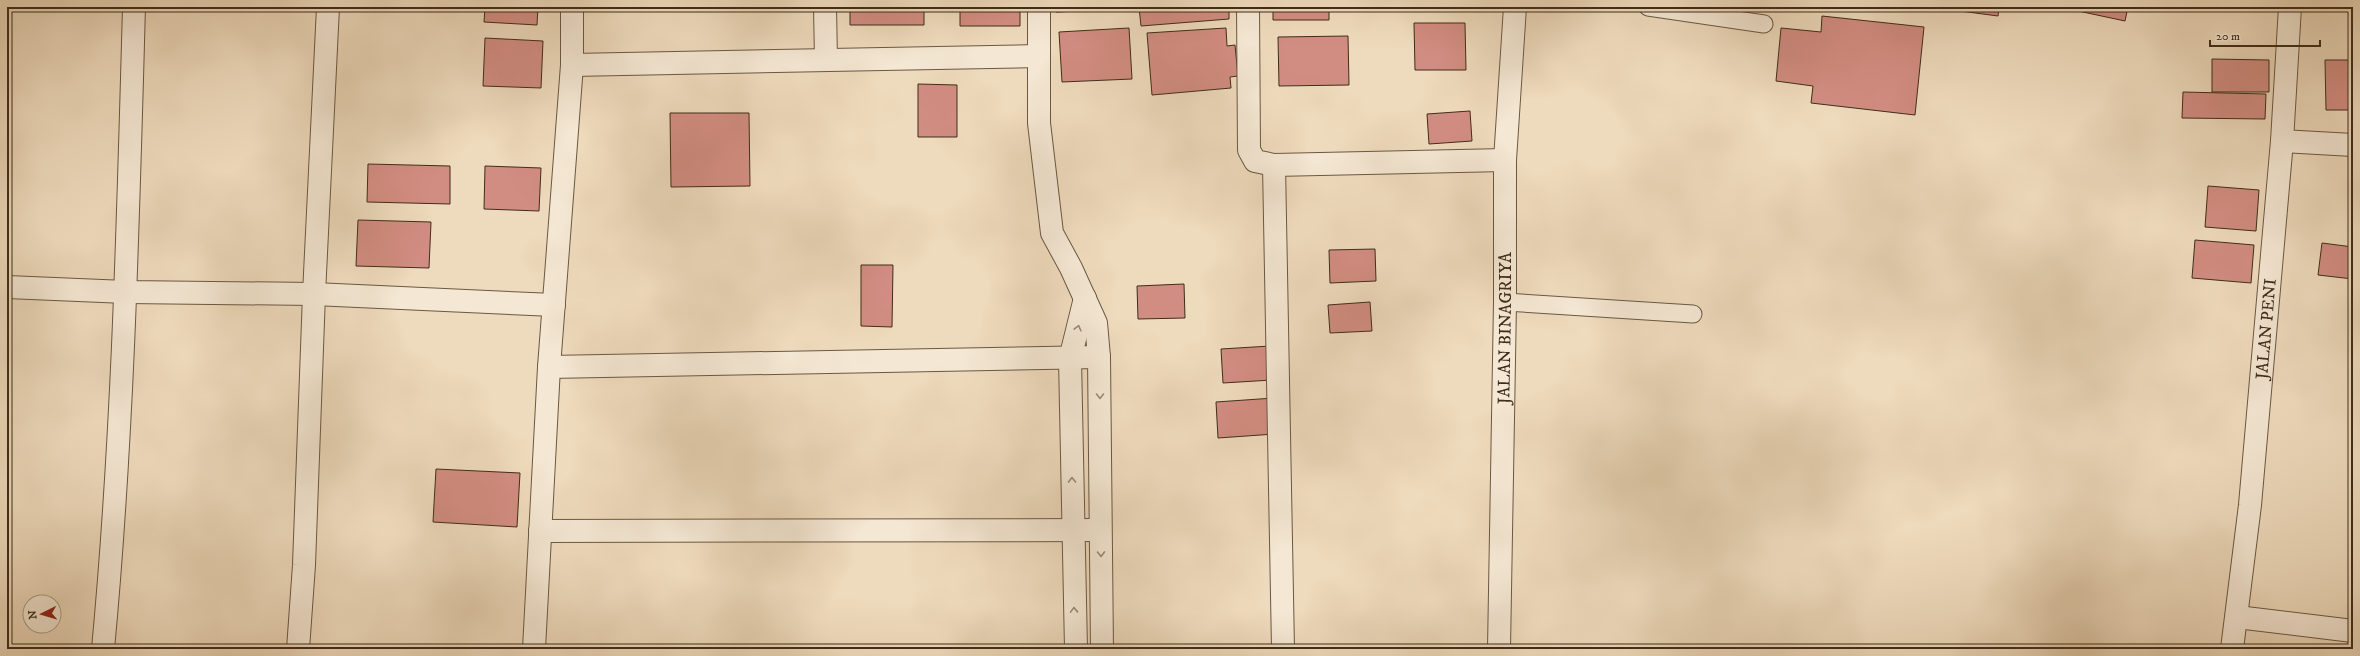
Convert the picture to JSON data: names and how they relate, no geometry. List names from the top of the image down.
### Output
{
  "streets": {
    "street": ["JALAN BINAGRIYA", "JALAN PENI"]
  },
  "scale_bar": "20 m",
  "north": "left"
}
